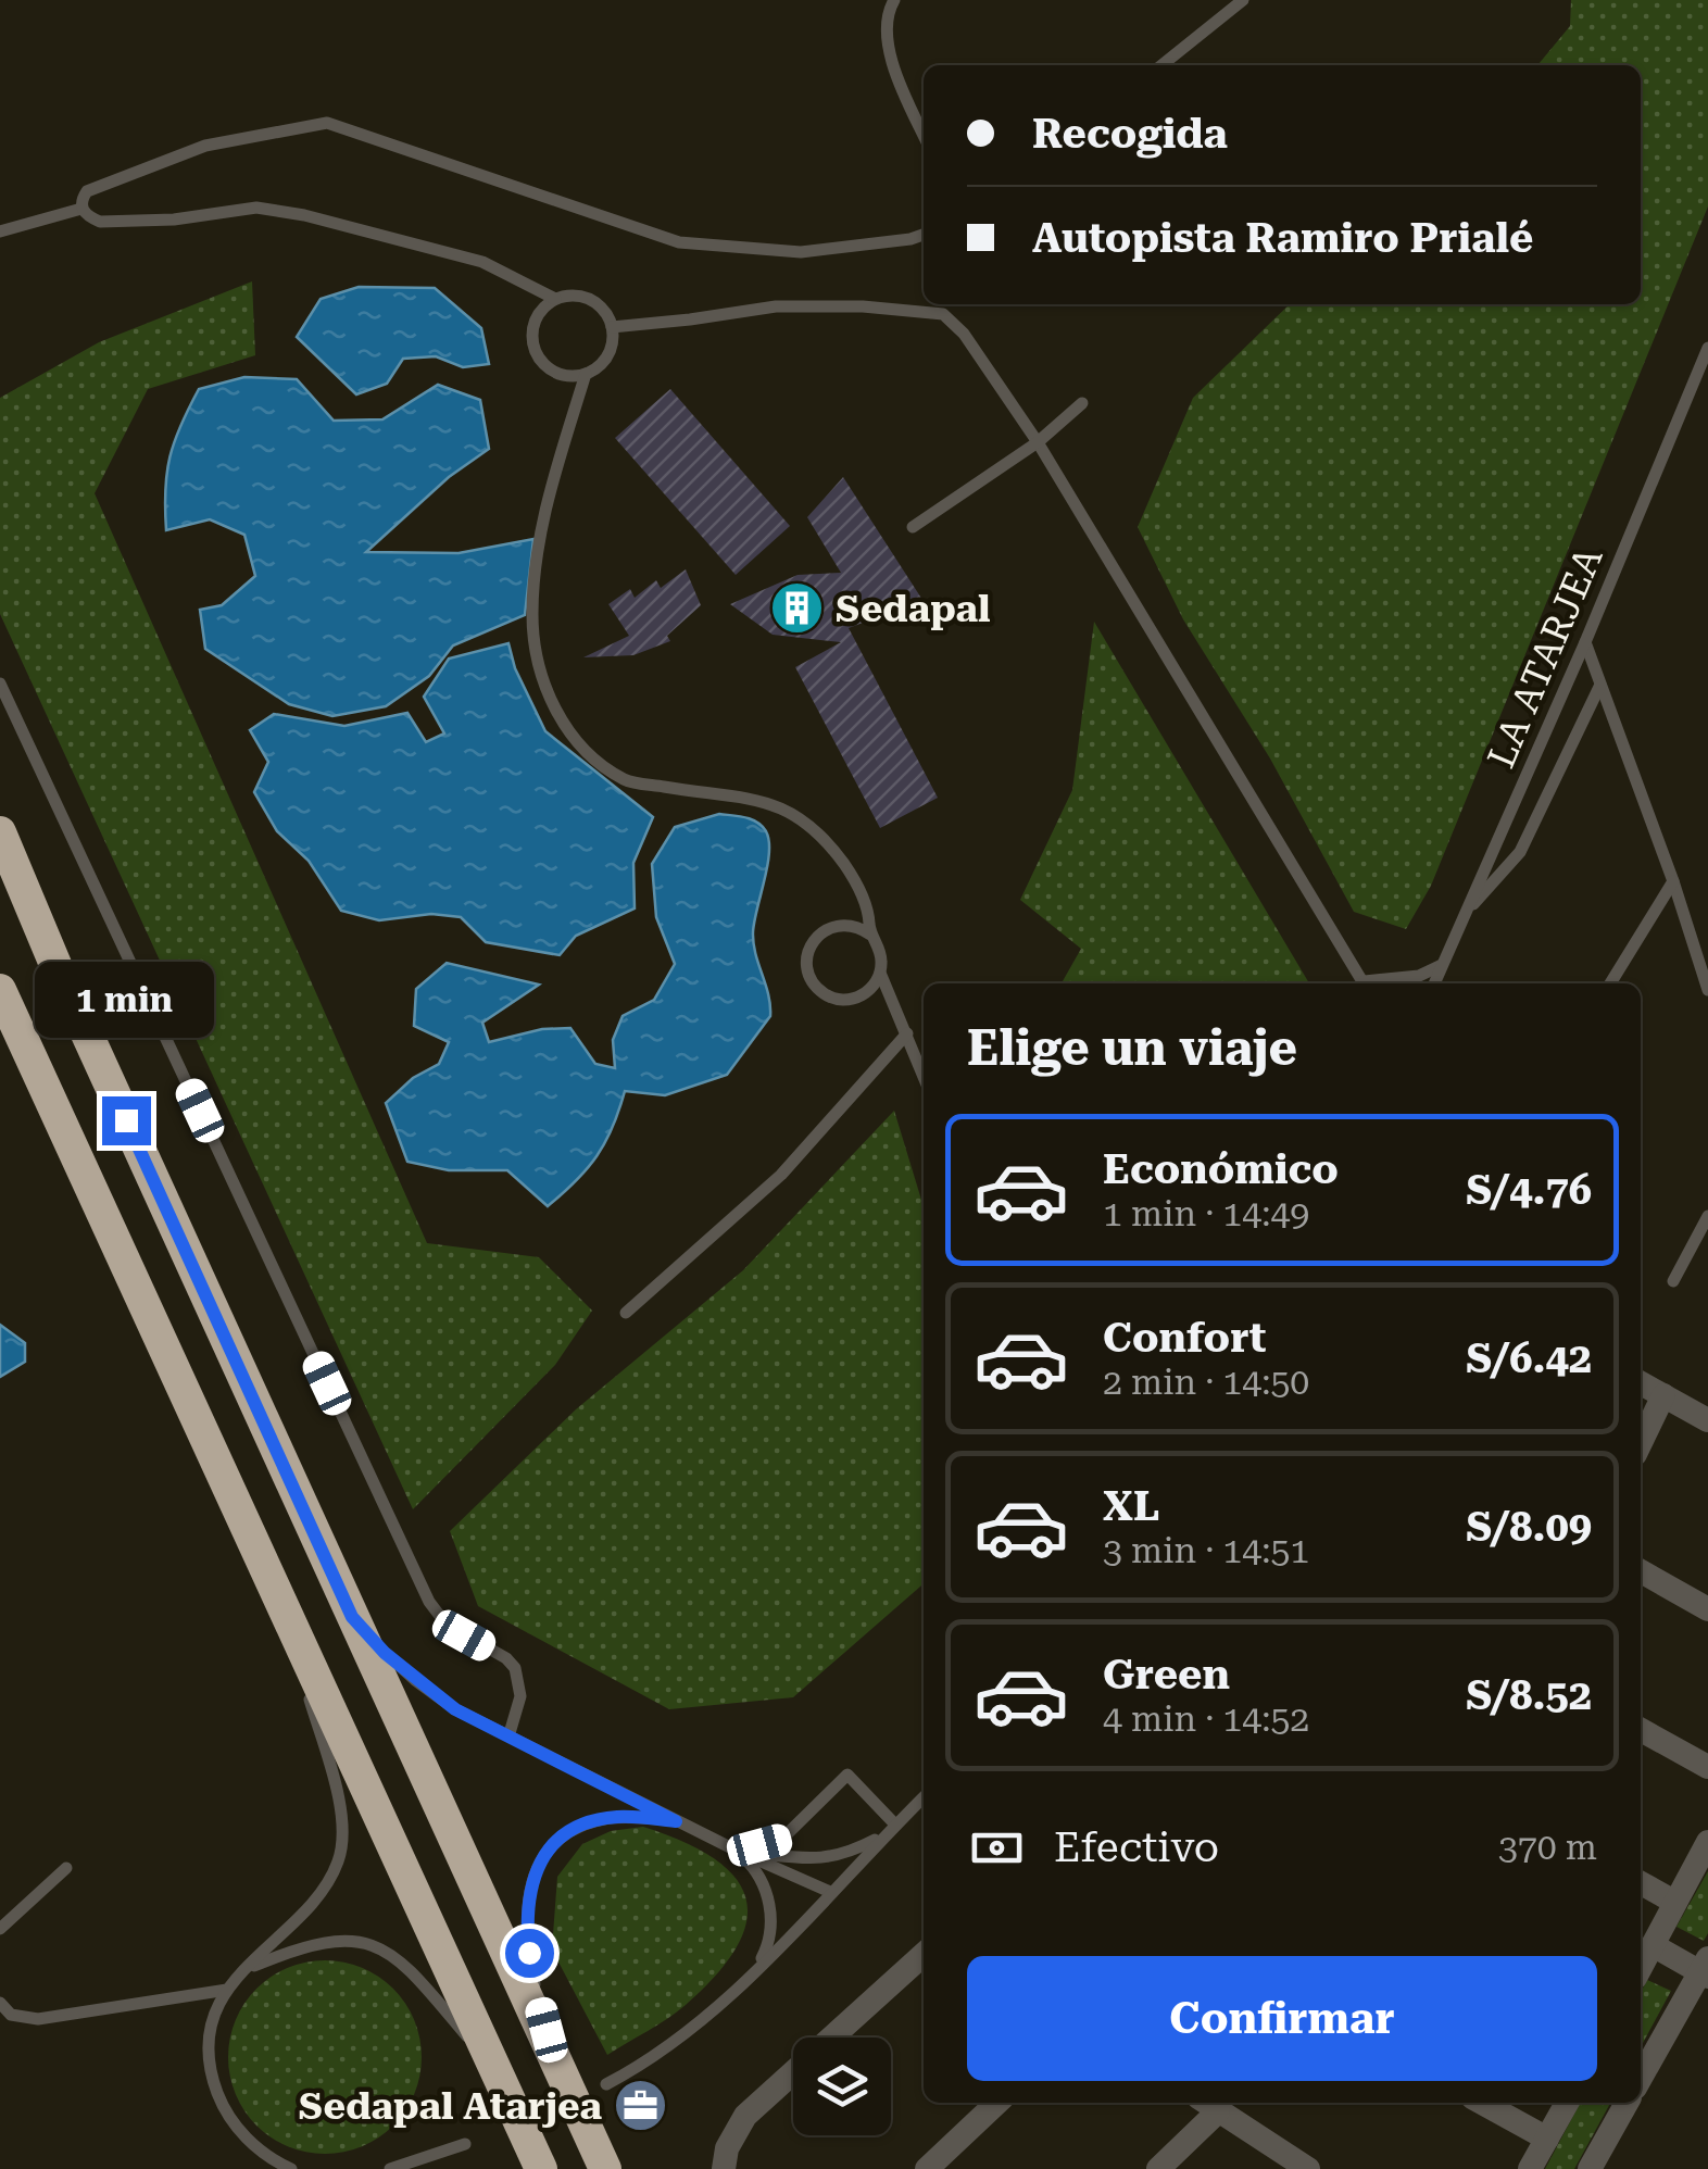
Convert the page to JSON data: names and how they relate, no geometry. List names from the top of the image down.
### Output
{
  "streets": {
    "lane": ["LA ATARJEA"]
  },
  "places": {
    "building": ["Sedapal"],
    "office": ["Sedapal Atarjea"]
  },
  "page": {
    "banner": ["Recogida", "Autopista Ramiro Prialé"],
    "bubble": "1 min",
    "heading": "Elige un viaje",
    "list": [
      {
        "name": "Económico",
        "note": "1 min · 14:49",
        "value": "S/4.76"
      },
      {
        "name": "Confort",
        "note": "2 min · 14:50",
        "value": "S/6.42"
      },
      {
        "name": "XL",
        "note": "3 min · 14:51",
        "value": "S/8.09"
      },
      {
        "name": "Green",
        "note": "4 min · 14:52",
        "value": "S/8.52"
      }
    ],
    "pay": ["Efectivo", "370 m"],
    "buttons": "Confirmar"
  }
}
